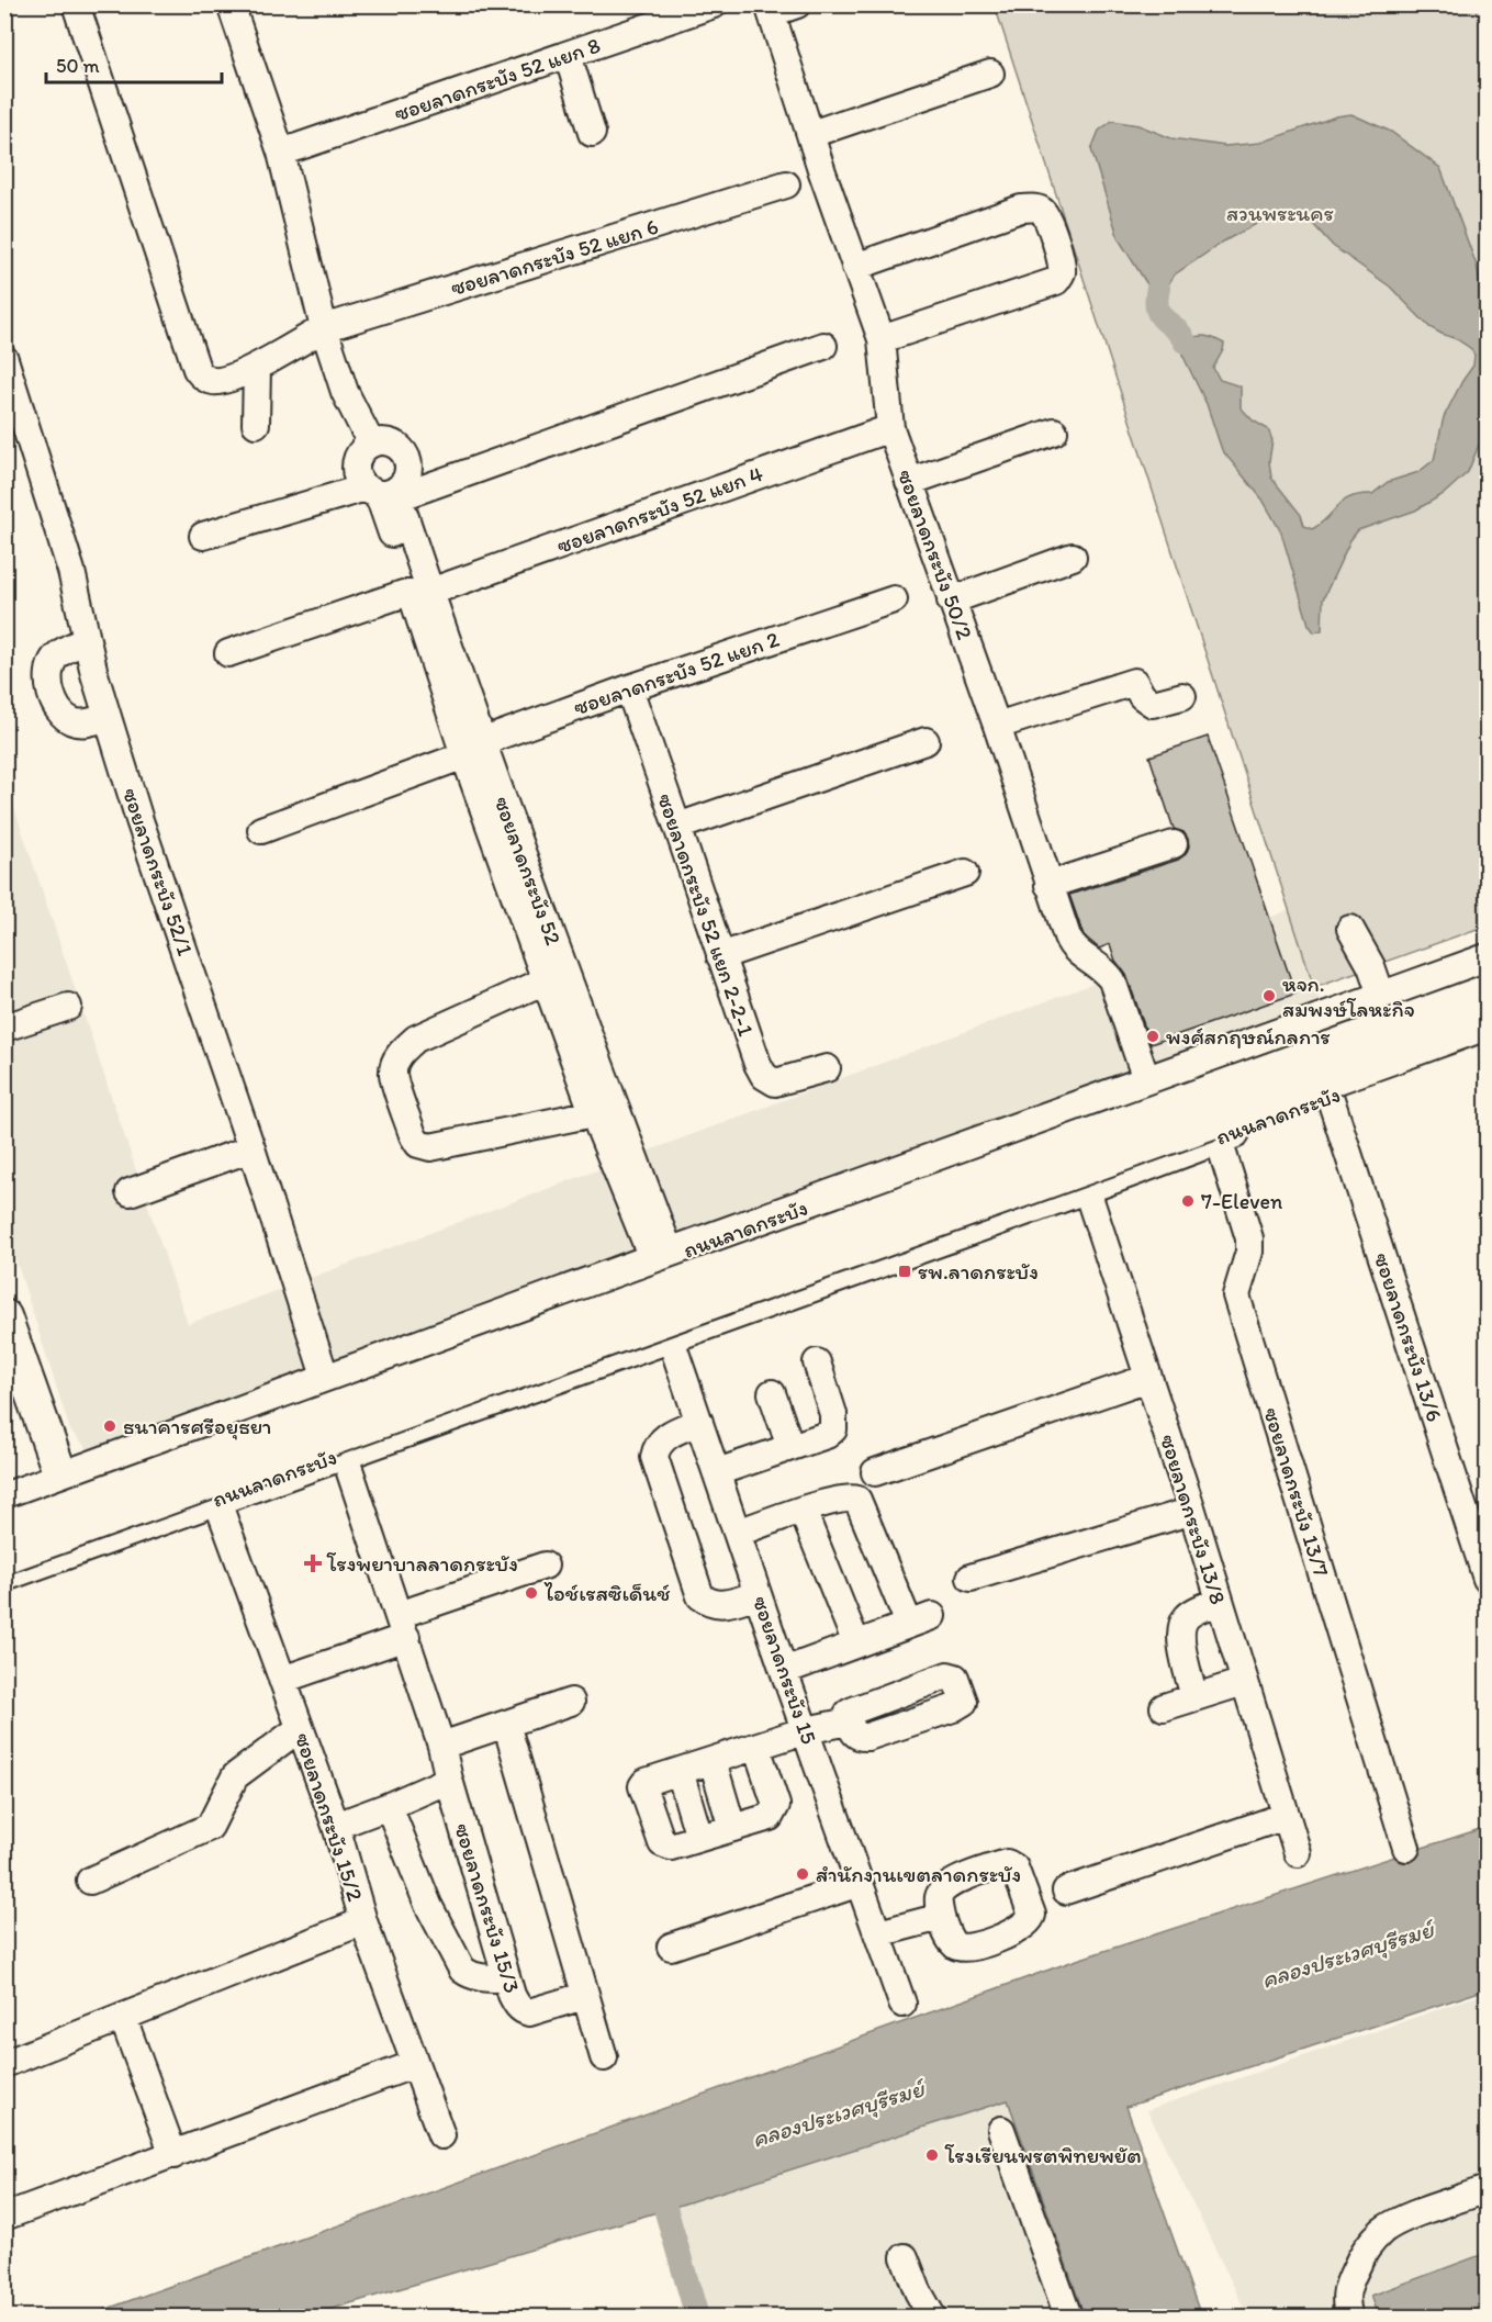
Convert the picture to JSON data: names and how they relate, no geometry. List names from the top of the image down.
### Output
{
  "streets": {
    "main road": ["ถนนลาดกระบัง"],
    "street": [
      "ซอยลาดกระบัง 52 แยก 8",
      "ซอยลาดกระบัง 52 แยก 6",
      "ซอยลาดกระบัง 52 แยก 4",
      "ซอยลาดกระบัง 50/2",
      "ซอยลาดกระบัง 52 แยก 2",
      "ซอยลาดกระบัง 52",
      "ซอยลาดกระบัง 52/1",
      "ซอยลาดกระบัง 52 แยก 2-2-1",
      "ซอยลาดกระบัง 13/6",
      "ซอยลาดกระบัง 13/7",
      "ซอยลาดกระบัง 13/8",
      "ซอยลาดกระบัง 15",
      "ซอยลาดกระบัง 15/2",
      "ซอยลาดกระบัง 15/3"
    ]
  },
  "crossings": [
    ["ซอยลาดกระบัง 52 แยก 4", "ซอยลาดกระบัง 50/2"],
    ["ซอยลาดกระบัง 52 แยก 4", "ซอยลาดกระบัง 52"],
    ["ซอยลาดกระบัง 50/2", "ถนนลาดกระบัง"],
    ["ซอยลาดกระบัง 52 แยก 2", "ซอยลาดกระบัง 52"],
    ["ซอยลาดกระบัง 52 แยก 2", "ซอยลาดกระบัง 52 แยก 2-2-1"],
    ["ซอยลาดกระบัง 52", "ถนนลาดกระบัง"],
    ["ซอยลาดกระบัง 52/1", "ถนนลาดกระบัง"],
    ["ถนนลาดกระบัง", "ซอยลาดกระบัง 13/6"],
    ["ถนนลาดกระบัง", "ซอยลาดกระบัง 13/7"],
    ["ถนนลาดกระบัง", "ซอยลาดกระบัง 13/8"],
    ["ถนนลาดกระบัง", "ซอยลาดกระบัง 15"],
    ["ถนนลาดกระบัง", "ซอยลาดกระบัง 15/2"],
    ["ถนนลาดกระบัง", "ซอยลาดกระบัง 15/3"]
  ],
  "water": ["คลองประเวศบุรีรมย์"],
  "parks": ["สวนพระนคร"],
  "places": {
    "other": [
      "หจก. สมพงษ์โลหะกิจ",
      "พงศ์สกฤษณ์กลการ",
      "7-Eleven",
      "ธนาคารศรีอยุธยา",
      "ไอช์เรสซิเด็นช์",
      "สำนักงานเขตลาดกระบัง",
      "โรงเรียนพรตพิทยพยัต"
    ],
    "transit": ["รพ.ลาดกระบัง"],
    "health": ["โรงพยาบาลลาดกระบัง"]
  },
  "scale_bar": "50 m"
}
